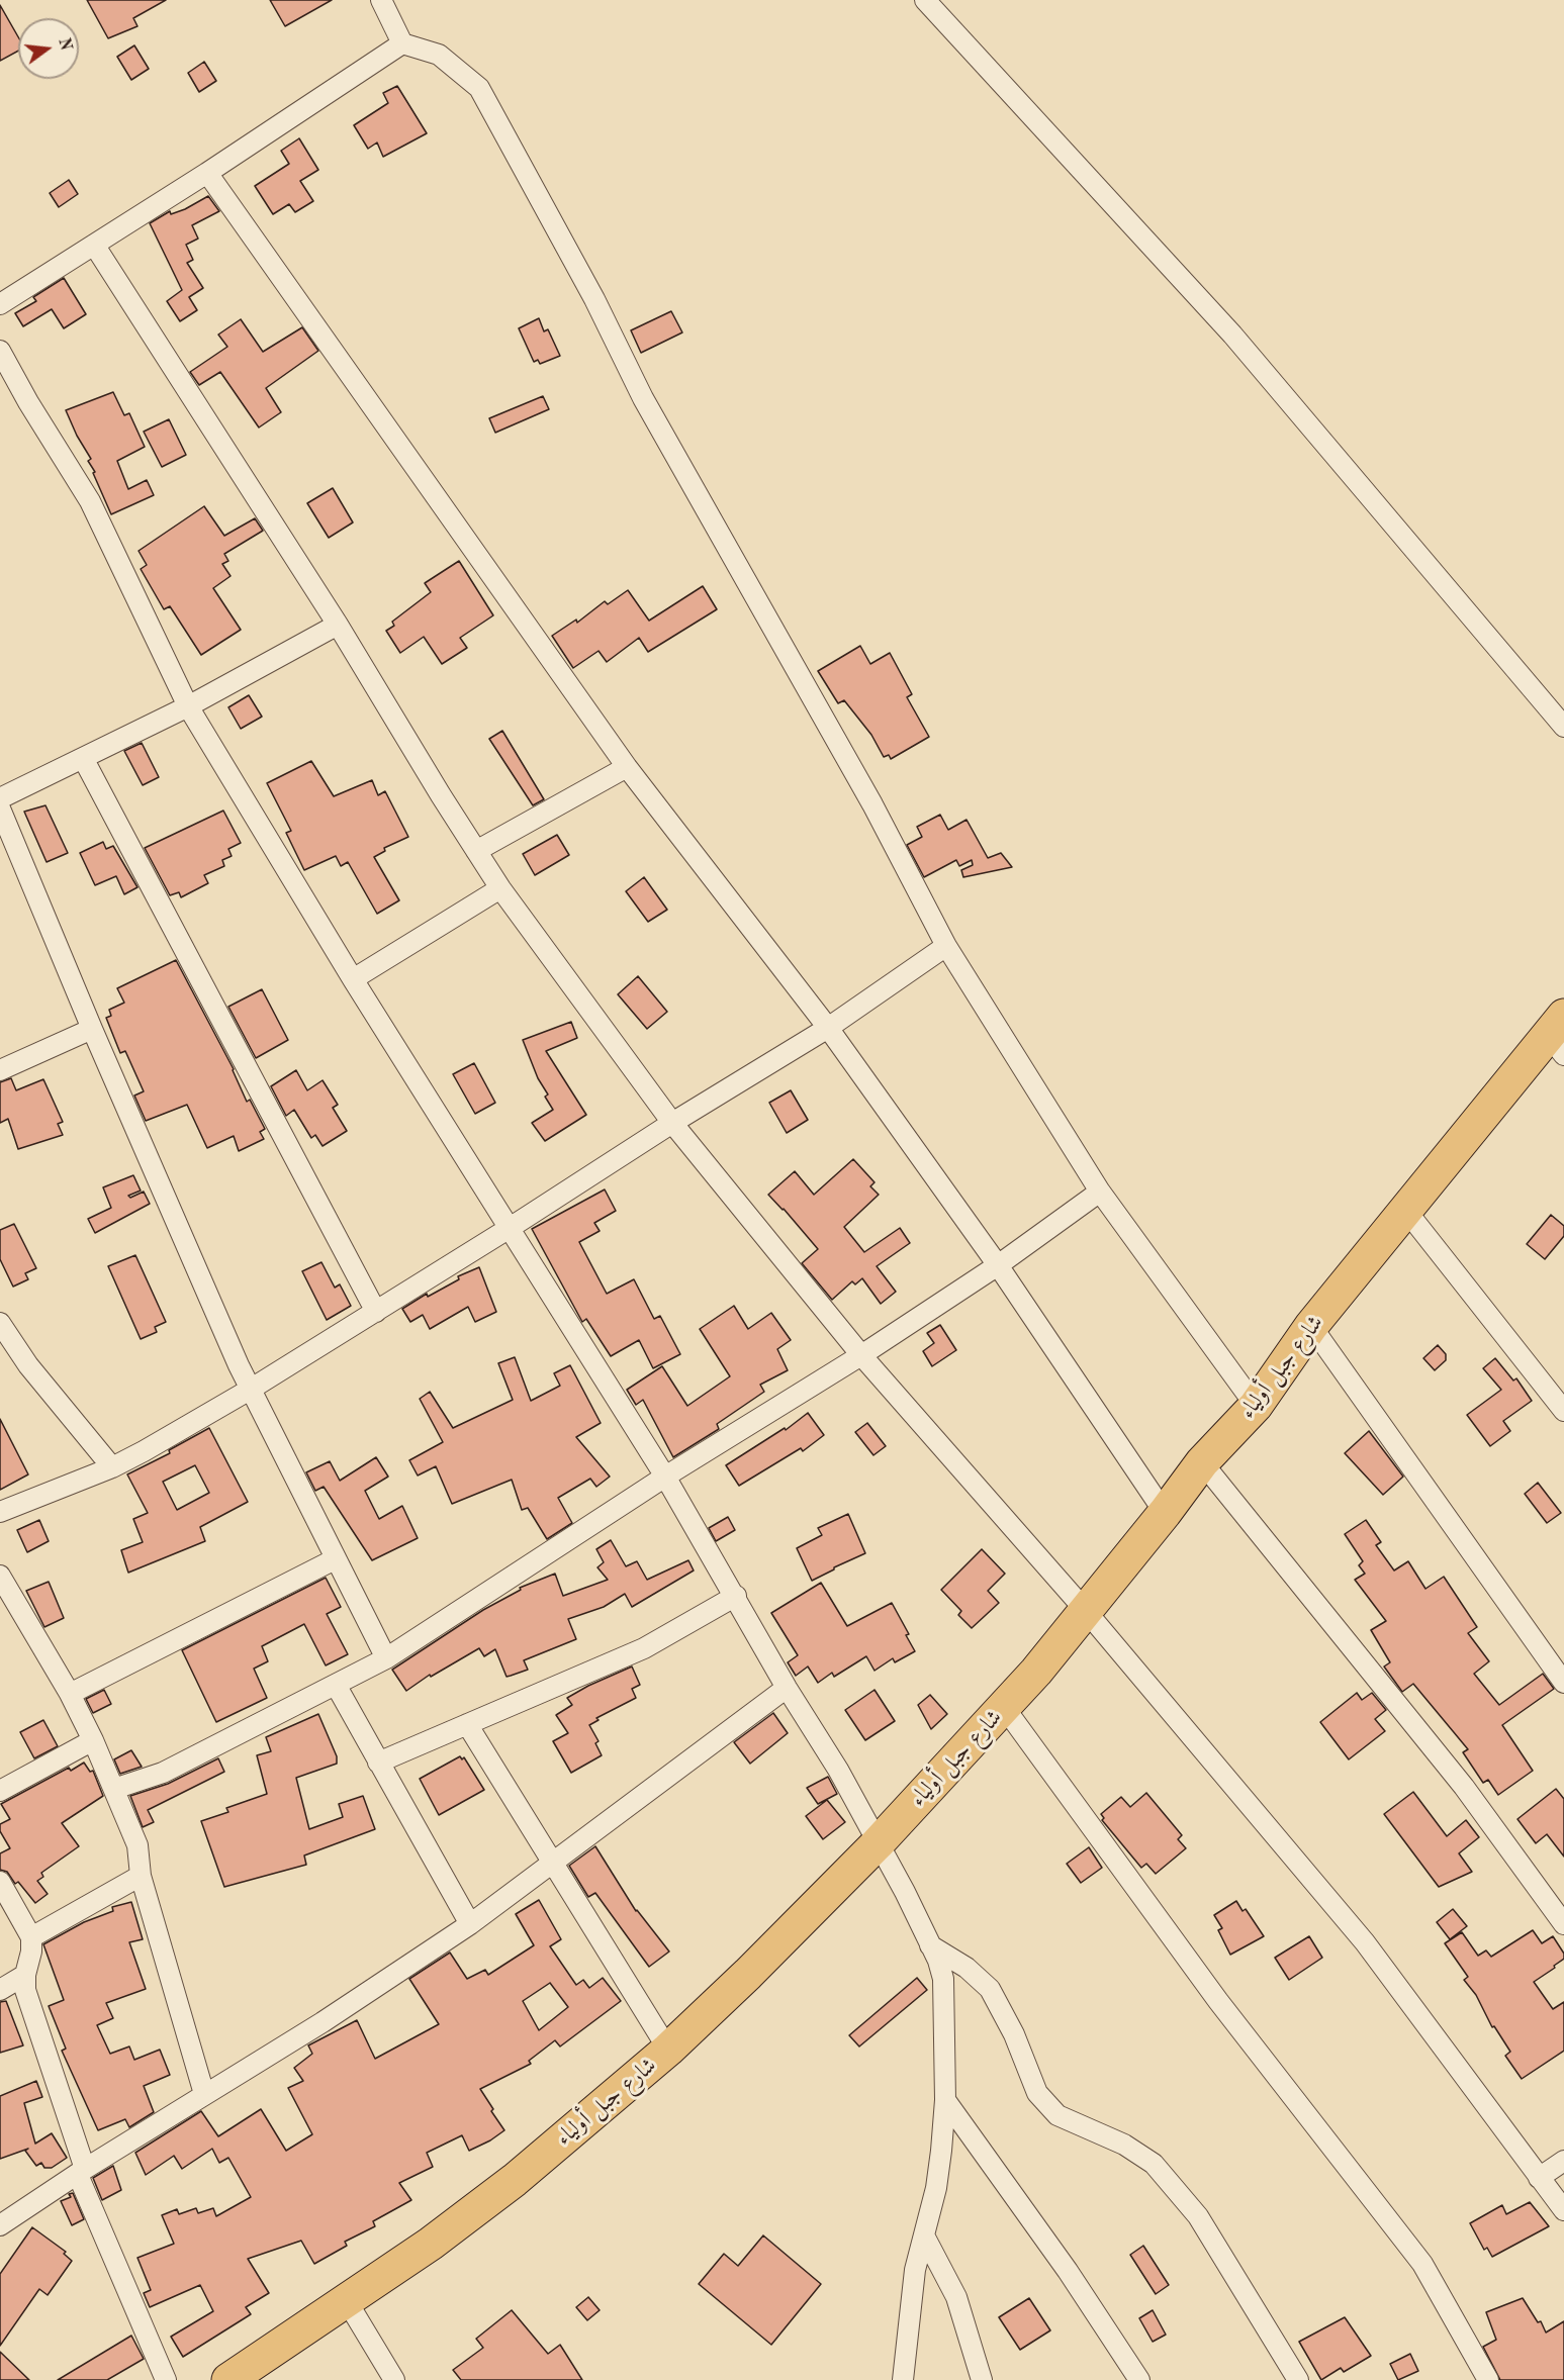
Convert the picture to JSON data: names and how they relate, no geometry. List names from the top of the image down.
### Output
{
  "streets": {
    "highway": ["شارع جبل أولياء"]
  },
  "north": "right"
}
